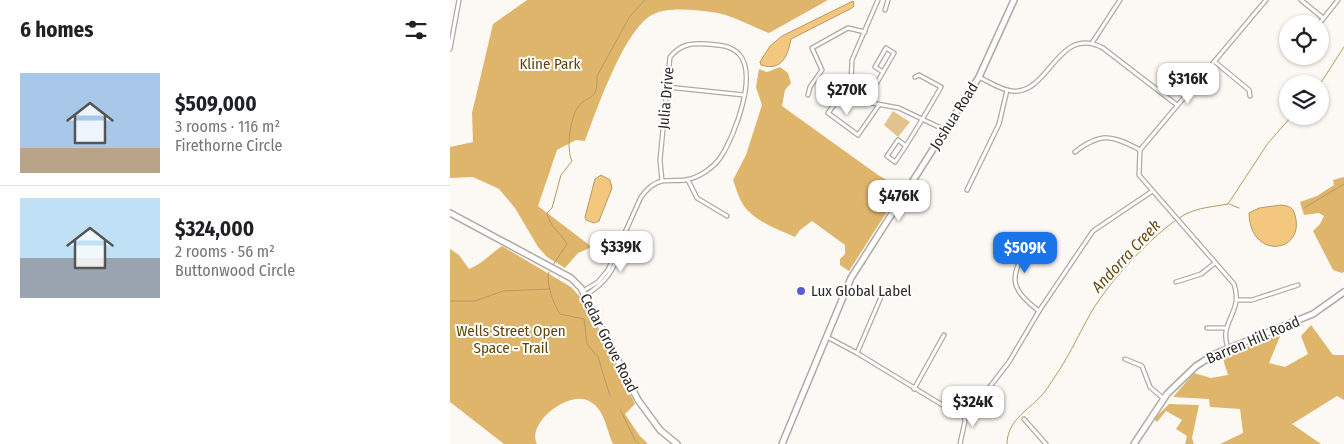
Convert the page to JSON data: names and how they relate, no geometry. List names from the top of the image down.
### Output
{
  "streets": {
    "street": [
      "Julia Drive",
      "Joshua Road",
      "Barren Hill Road",
      "Cedar Grove Road"
    ]
  },
  "water": ["Andorra Creek"],
  "parks": ["Kline Park", "Wells Street Open Space - Trail"],
  "places": ["Lux Global Label"],
  "page": {
    "heading": "6 homes",
    "list": [
      {
        "name": "$509,000",
        "note": "3 rooms · 116 m² · Firethorne Circle"
      },
      {
        "name": "$324,000",
        "note": "2 rooms · 56 m² · Buttonwood Circle"
      }
    ],
    "price": [
      "$316K",
      "$270K",
      "$476K",
      "$339K",
      "$509K",
      "$324K"
    ]
  }
}
